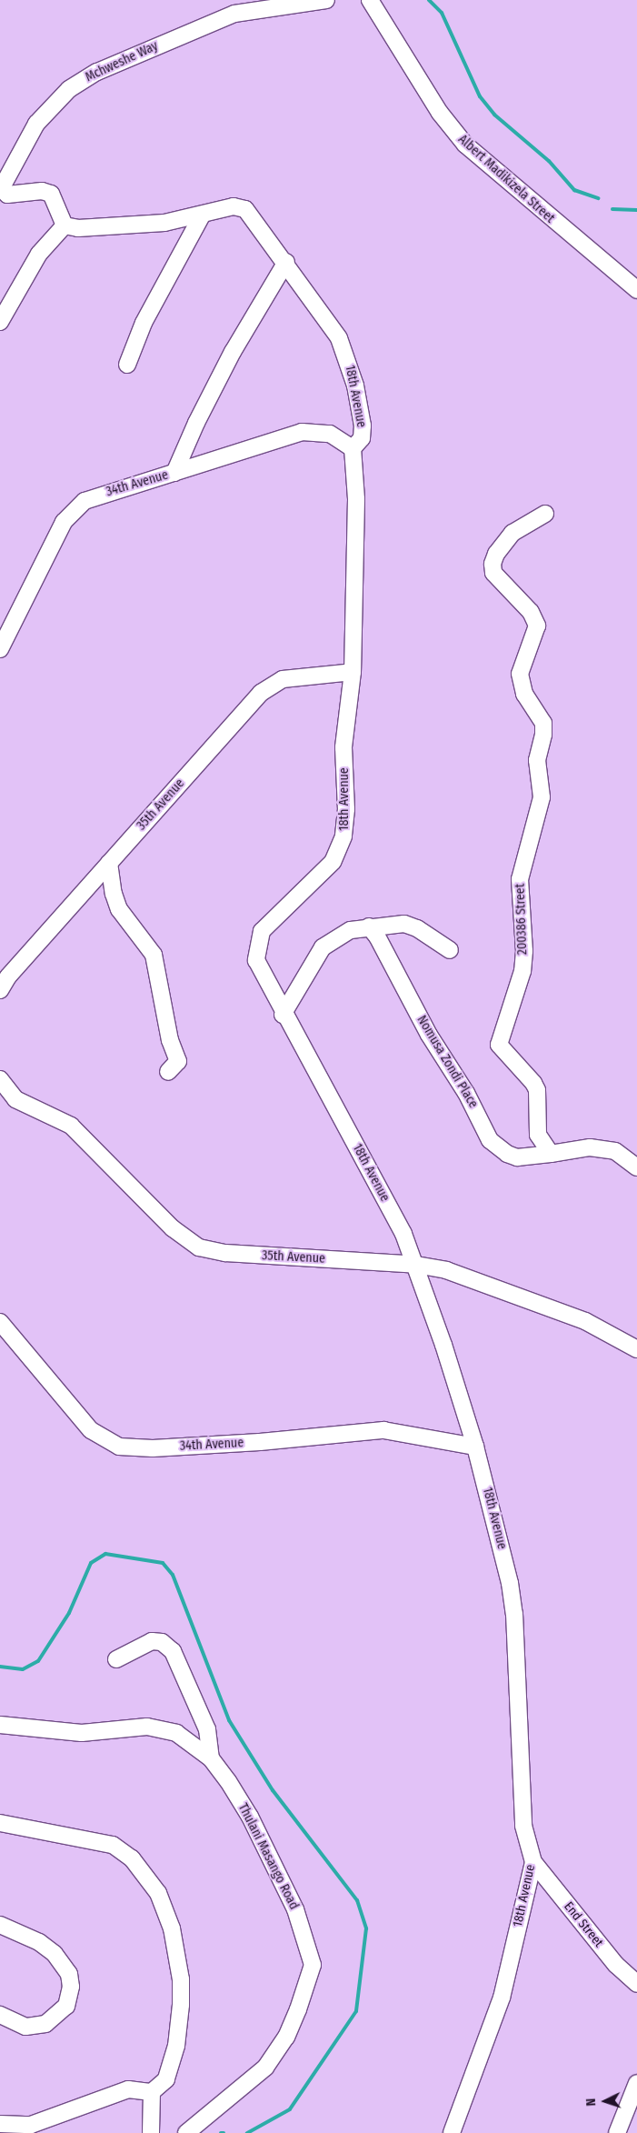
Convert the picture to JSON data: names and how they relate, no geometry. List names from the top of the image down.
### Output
{
  "streets": {
    "street": [
      "Mchweshe Way",
      "Albert Madikizela Street",
      "18th Avenue",
      "34th Avenue",
      "35th Avenue",
      "200386 Street",
      "Nomusa Zondi Place",
      "Thulani Masango Road",
      "End Street"
    ]
  },
  "crossings": [
    ["Mchweshe Way", "18th Avenue"],
    ["18th Avenue", "34th Avenue"],
    ["18th Avenue", "35th Avenue"],
    ["18th Avenue", "End Street"],
    ["200386 Street", "Nomusa Zondi Place"]
  ],
  "north": "left"
}
